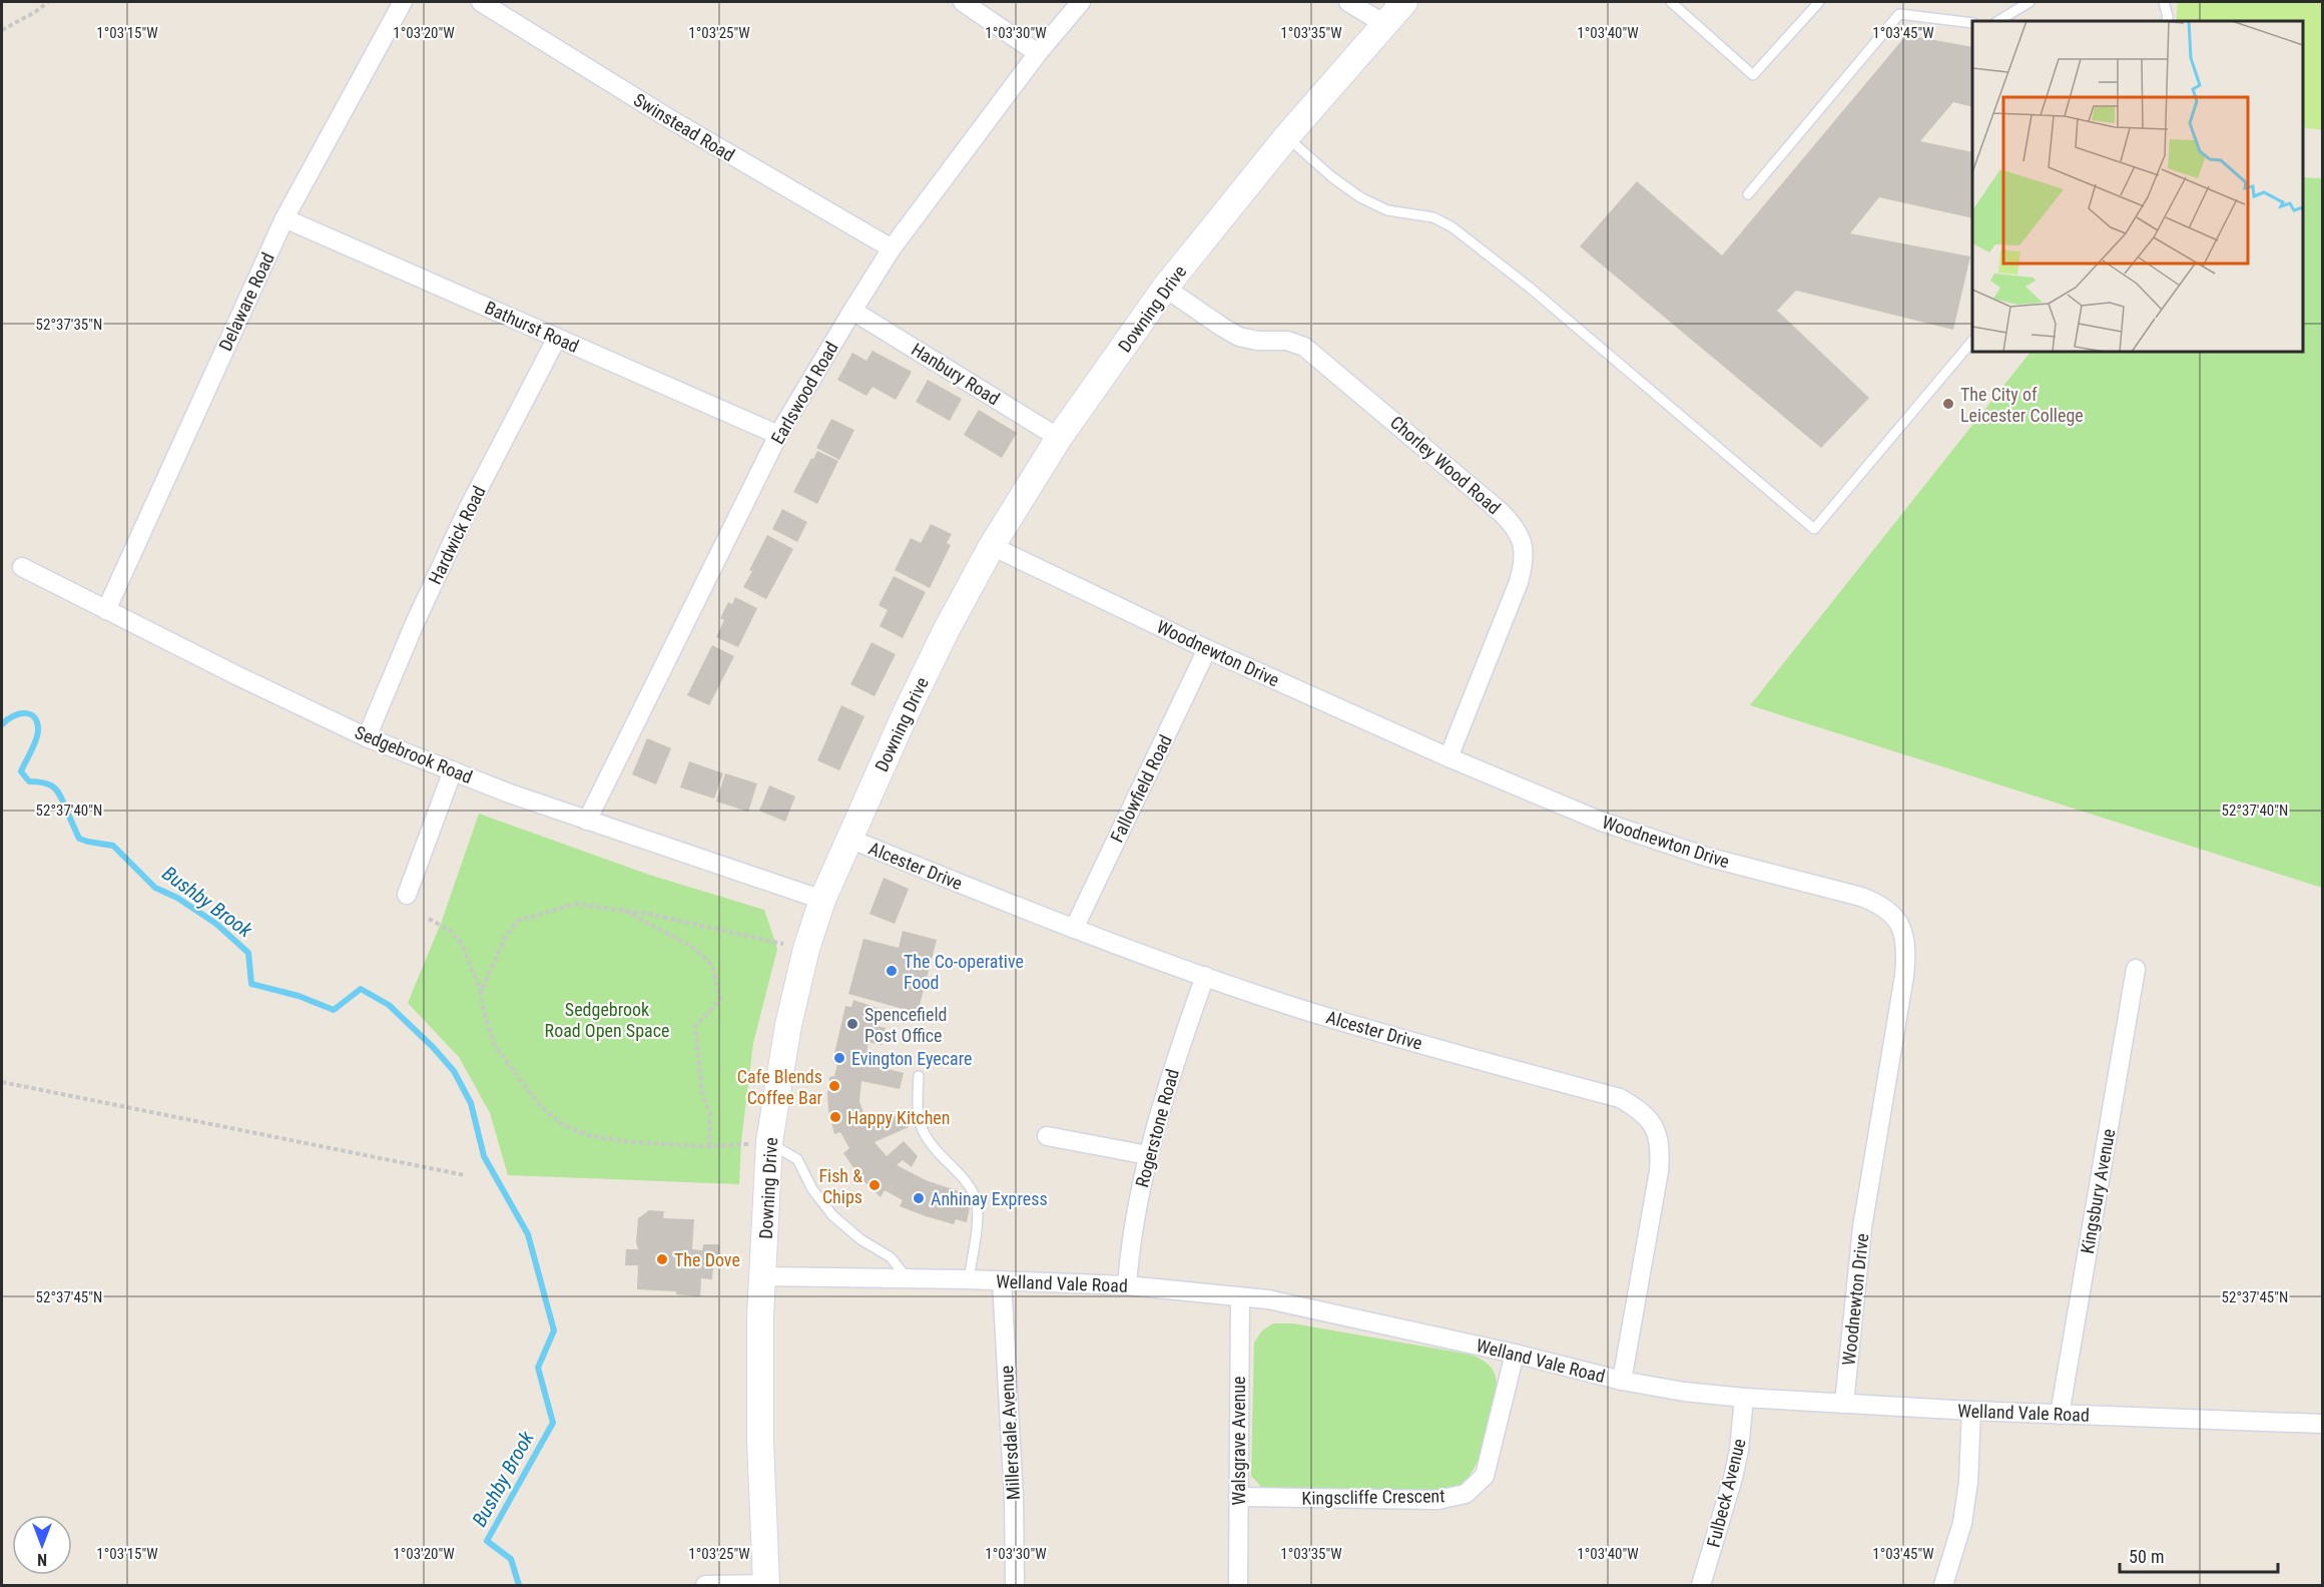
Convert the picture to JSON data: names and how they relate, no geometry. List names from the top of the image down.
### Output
{
  "streets": {
    "street": [
      "Swinstead Road",
      "Delaware Road",
      "Downing Drive",
      "Bathurst Road",
      "Hanbury Road",
      "Earlswood Road",
      "Chorley Wood Road",
      "Hardwick Road",
      "Woodnewton Drive",
      "Sedgebrook Road",
      "Fallowfield Road",
      "Alcester Drive",
      "Rogerstone Road",
      "Kingsbury Avenue",
      "Welland Vale Road",
      "Millersdale Avenue",
      "Walsgrave Avenue",
      "Fulbeck Avenue",
      "Kingscliffe Crescent"
    ]
  },
  "crossings": [
    ["Swinstead Road", "Earlswood Road"],
    ["Delaware Road", "Bathurst Road"],
    ["Delaware Road", "Sedgebrook Road"],
    ["Downing Drive", "Hanbury Road"],
    ["Downing Drive", "Chorley Wood Road"],
    ["Downing Drive", "Woodnewton Drive"],
    ["Downing Drive", "Sedgebrook Road"],
    ["Downing Drive", "Alcester Drive"],
    ["Downing Drive", "Welland Vale Road"],
    ["Bathurst Road", "Earlswood Road"],
    ["Bathurst Road", "Hardwick Road"],
    ["Hanbury Road", "Earlswood Road"],
    ["Earlswood Road", "Sedgebrook Road"],
    ["Chorley Wood Road", "Woodnewton Drive"],
    ["Hardwick Road", "Sedgebrook Road"],
    ["Woodnewton Drive", "Fallowfield Road"],
    ["Woodnewton Drive", "Welland Vale Road"],
    ["Fallowfield Road", "Alcester Drive"],
    ["Alcester Drive", "Rogerstone Road"],
    ["Alcester Drive", "Welland Vale Road"],
    ["Rogerstone Road", "Welland Vale Road"],
    ["Kingsbury Avenue", "Welland Vale Road"],
    ["Welland Vale Road", "Millersdale Avenue"],
    ["Welland Vale Road", "Walsgrave Avenue"],
    ["Welland Vale Road", "Fulbeck Avenue"],
    ["Welland Vale Road", "Kingscliffe Crescent"],
    ["Walsgrave Avenue", "Kingscliffe Crescent"]
  ],
  "water": ["Bushby Brook"],
  "parks": ["Sedgebrook Road Open Space"],
  "places": [
    "The City of Leicester College",
    "The Co-operative Food",
    "Spencefield Post Office",
    "Evington Eyecare",
    "Cafe Blends Coffee Bar",
    "Happy Kitchen",
    "Fish & Chips",
    "Anhinay Express",
    "The Dove"
  ],
  "scale_bar": "50 m",
  "north": "bottom",
  "coordinates": [
    "1°03'15\"W",
    "1°03'20\"W",
    "1°03'25\"W",
    "1°03'30\"W",
    "1°03'35\"W",
    "1°03'40\"W",
    "1°03'45\"W",
    "52°37'35\"N",
    "52°37'40\"N",
    "52°37'45\"N"
  ]
}
